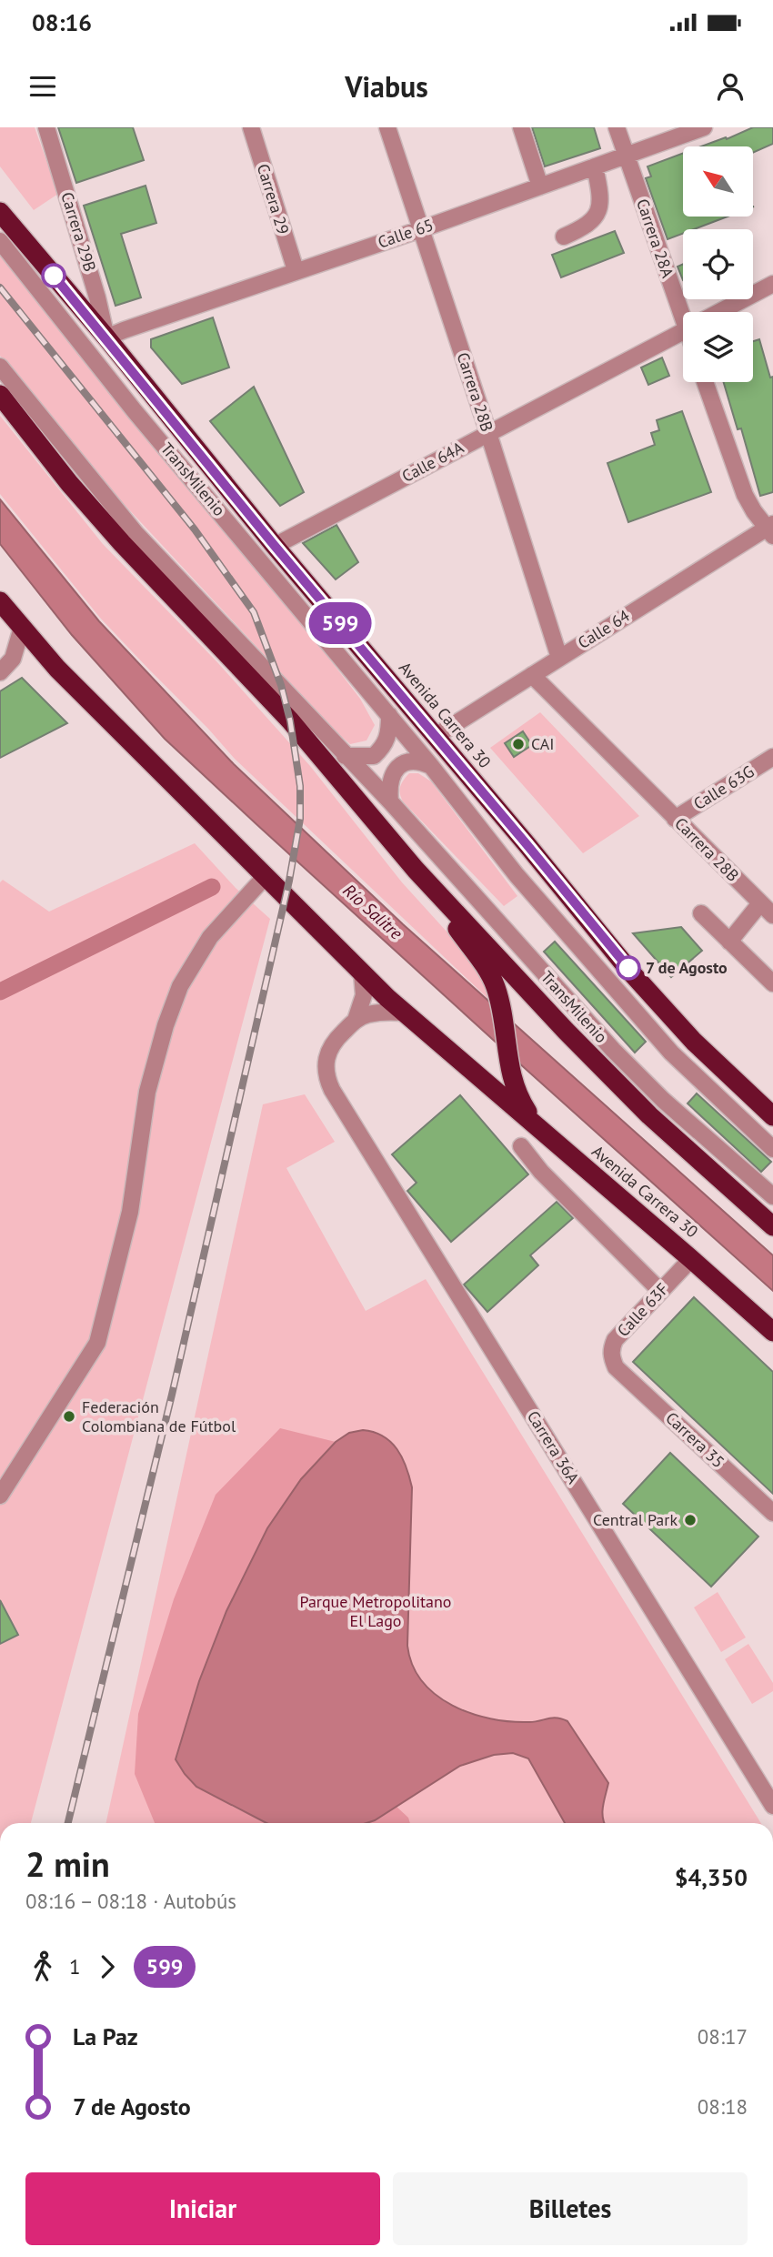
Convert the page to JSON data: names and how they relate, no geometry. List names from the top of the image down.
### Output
{
  "streets": {
    "highway": ["Avenida Carrera 30"],
    "street": [
      "Carrera 29",
      "Carrera 29B",
      "Calle 65",
      "Carrera 28A",
      "Carrera 28B",
      "Calle 64A",
      "TransMilenio",
      "Calle 64",
      "Calle 63G",
      "Calle 63F",
      "Carrera 35",
      "Carrera 36A"
    ]
  },
  "crossings": [
    ["Carrera 29", "Calle 65"],
    ["Carrera 29B", "Calle 65"],
    ["Carrera 29B", "Avenida Carrera 30"],
    ["Calle 65", "Carrera 28A"],
    ["Calle 65", "Carrera 28B"],
    ["Calle 65", "Avenida Carrera 30"],
    ["Carrera 28B", "Calle 64A"],
    ["Carrera 28B", "Calle 64"],
    ["Carrera 28B", "Calle 63G"],
    ["Calle 64A", "Avenida Carrera 30"],
    ["Calle 64", "Avenida Carrera 30"],
    ["Avenida Carrera 30", "Calle 63F"],
    ["Calle 63F", "Carrera 35"]
  ],
  "water": ["Río Salitre"],
  "parks": ["Parque Metropolitano El Lago"],
  "places": [
    "CAI",
    "7 de Agosto",
    "Federación Colombiana de Fútbol",
    "Central Park"
  ],
  "lines": ["bus line 599"],
  "north": "top left",
  "page": {
    "status": "08:16",
    "header": "Viabus",
    "on_map": "599",
    "heading": ["2 min", "08:16 – 08:18 · Autobús", "$4,350"],
    "legs": ["1", "599"],
    "list": [
      {
        "name": "La Paz",
        "value": "08:17"
      },
      {
        "name": "7 de Agosto",
        "value": "08:18"
      }
    ],
    "buttons": ["Iniciar", "Billetes"]
  }
}
